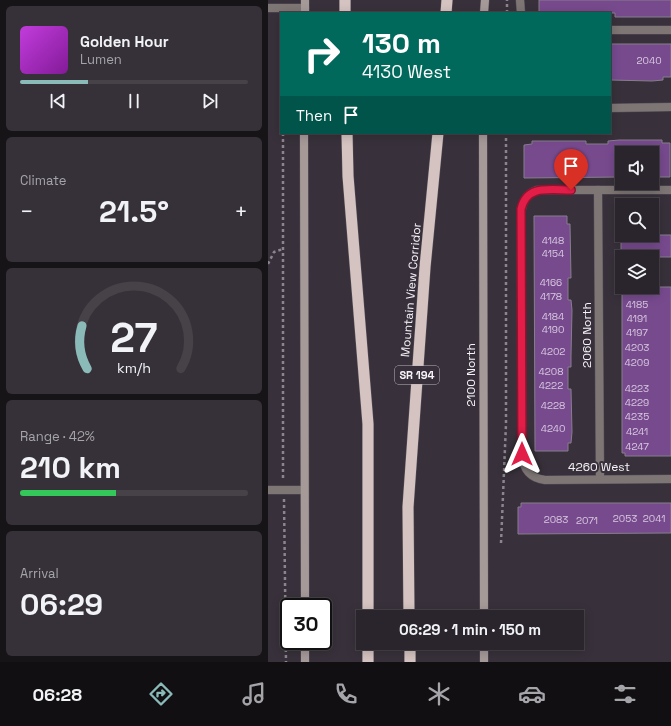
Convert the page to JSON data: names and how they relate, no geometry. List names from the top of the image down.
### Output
{
  "streets": {
    "highway": ["Mountain View Corridor", "SR 194"],
    "main road": ["2100 North"],
    "street": ["2060 North", "4260 West"]
  },
  "crossings": [
    ["2060 North", "4260 West"]
  ],
  "house_numbers": [
    "2040",
    "4148",
    "4154",
    "4166",
    "4178",
    "4185",
    "4184",
    "4191",
    "4190",
    "4197",
    "4203",
    "4202",
    "4209",
    "4208",
    "4222",
    "4223",
    "4229",
    "4228",
    "4235",
    "4240",
    "4241",
    "4247",
    "2053",
    "2041",
    "2083",
    "2071"
  ],
  "page": {
    "turn": ["130 m", "4130 West"],
    "song": ["Golden Hour", "Lumen"],
    "then": "Then",
    "tile": [
      "Climate",
      ["Range · 42%", "210 km"],
      ["Arrival", "06:29"]
    ],
    "heat": ["−", "21.5°", "+"],
    "limit": "30",
    "trip": "06:29 · 1 min · 150 m",
    "tabs": "06:28",
    "gauge": ["27", "km/h"]
  }
}
